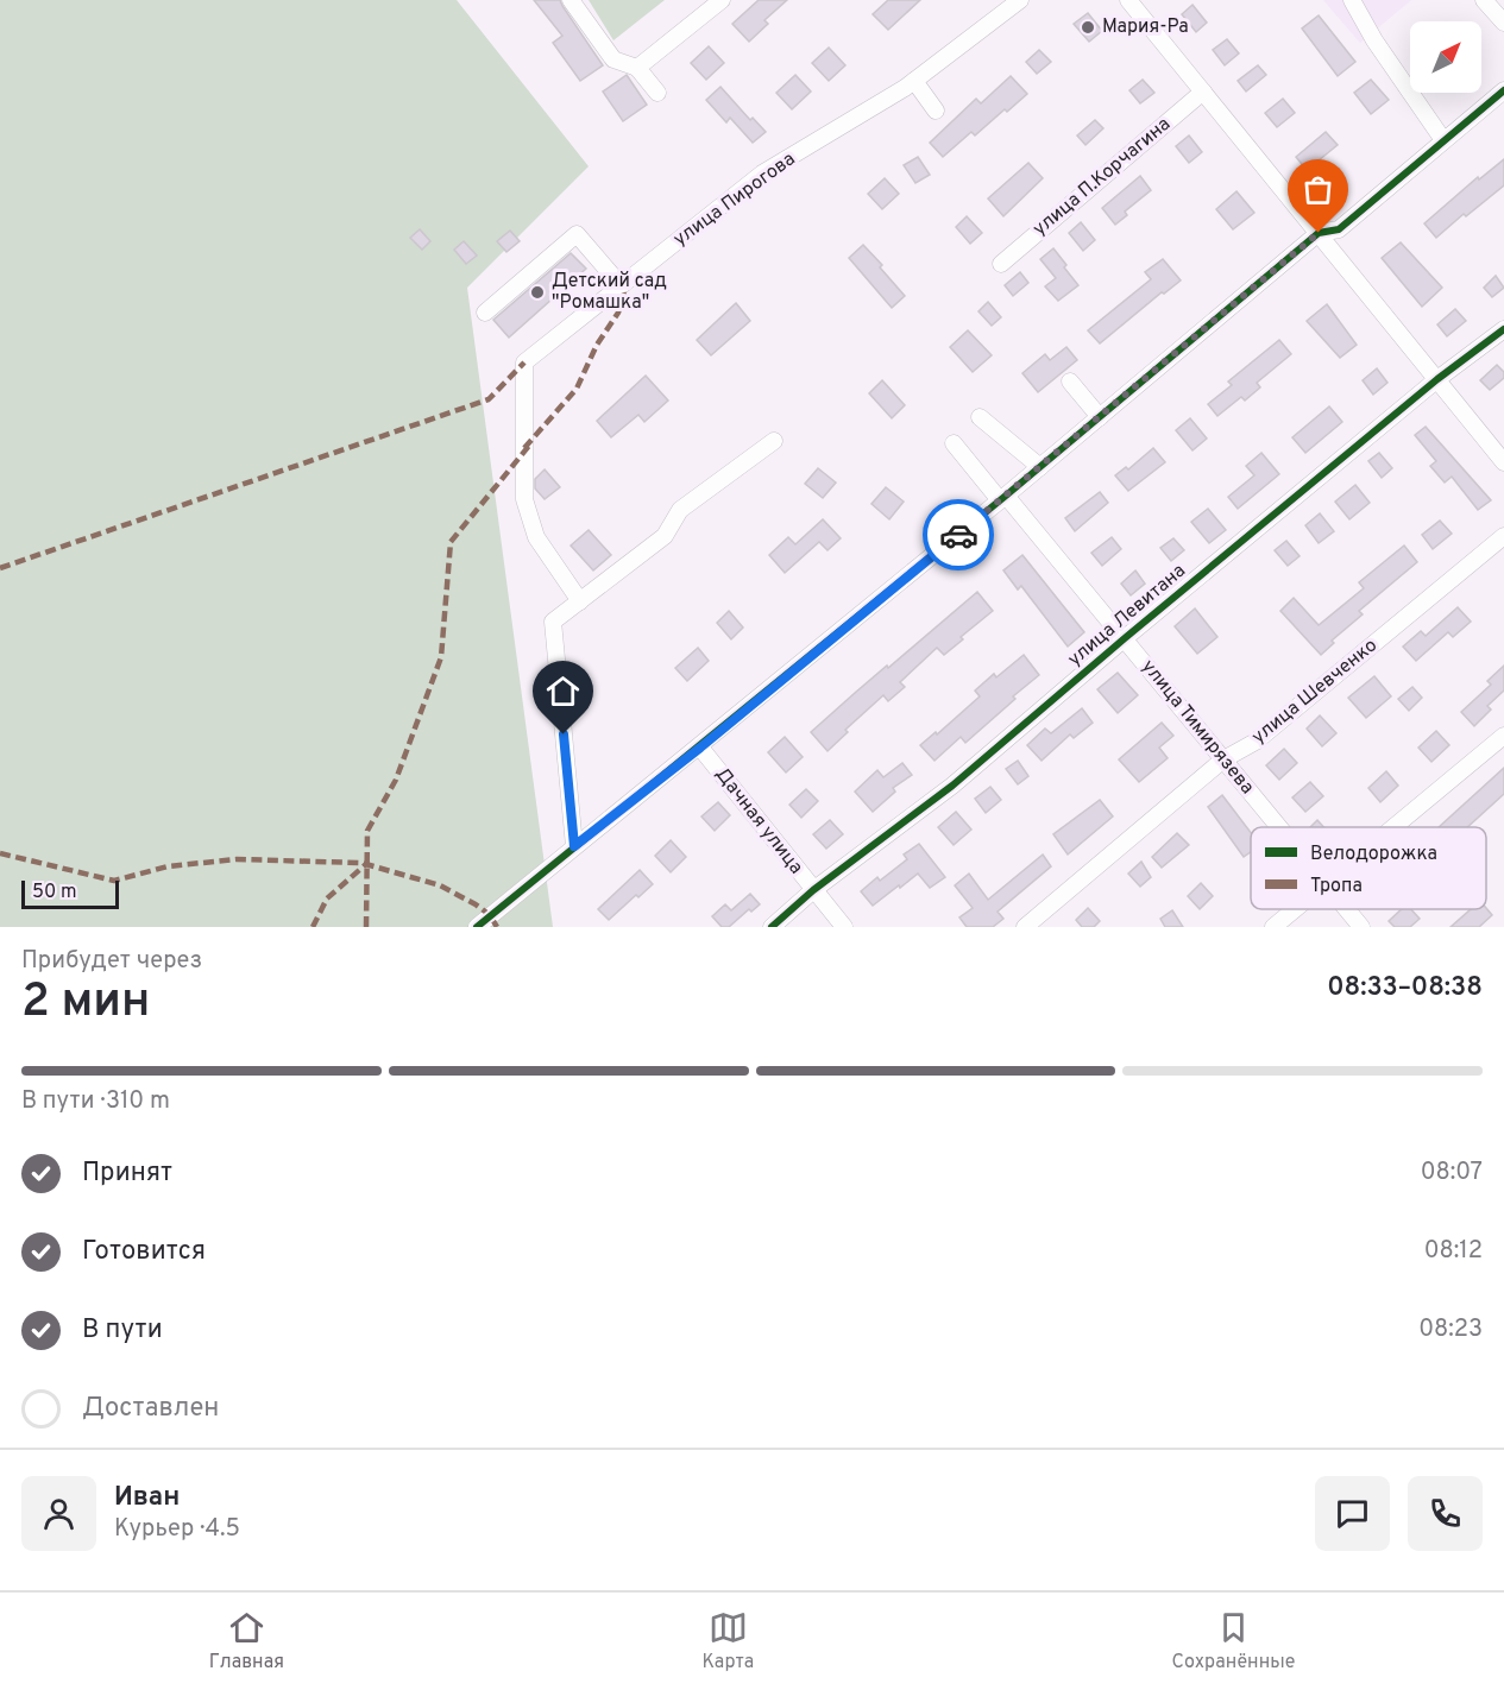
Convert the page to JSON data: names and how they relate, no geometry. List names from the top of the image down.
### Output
{
  "streets": {
    "street": [
      "улица П.Корчагина",
      "улица Пирогова",
      "улица Левитана",
      "улица Шевченко",
      "улица Тимирязева",
      "Дачная улица"
    ]
  },
  "crossings": [
    ["улица Левитана", "улица Тимирязева"],
    ["улица Левитана", "Дачная улица"],
    ["улица Шевченко", "улица Тимирязева"]
  ],
  "places": ["Мария-Ра", "Детский сад \"Ромашка\""],
  "legend": ["Велодорожка", "Тропа"],
  "scale_bar": "50 m",
  "north": "top right",
  "page": {
    "scale": "50 m",
    "heading": ["2 мин", "Прибудет через", "08:33–08:38"],
    "panel": ["Иван", "Курьер · 4.5"],
    "bar": "В пути · 310 m",
    "list": [
      ["Принят", "08:07"],
      ["Готовится", "08:12"],
      ["В пути", "08:23"],
      "Доставлен"
    ],
    "tabs": ["Главная", "Карта", "Сохранённые"]
  }
}
